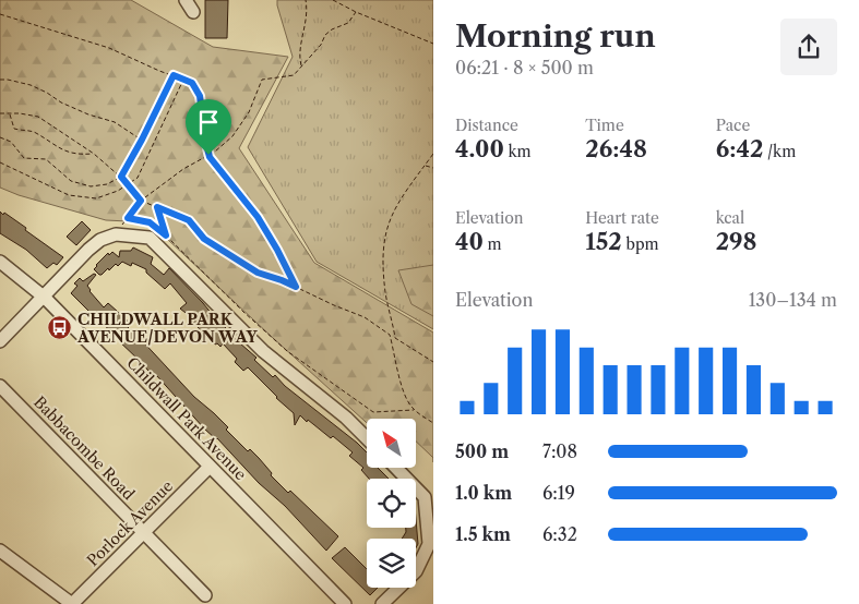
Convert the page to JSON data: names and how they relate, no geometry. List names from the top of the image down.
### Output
{
  "streets": {
    "street": ["Childwall Park Avenue", "Babbacombe Road", "Porlock Avenue"]
  },
  "crossings": [
    ["Childwall Park Avenue", "Porlock Avenue"],
    ["Babbacombe Road", "Porlock Avenue"]
  ],
  "places": {
    "bus stop": ["CHILDWALL PARK AVENUE/DEVON WAY"]
  },
  "north": "top left",
  "page": {
    "heading": ["Morning run", "06:21 · 8 × 500 m"],
    "stats": [
      ["Distance", "4.00 km"],
      ["Time", "26:48"],
      ["Pace", "6:42 /km"],
      ["Elevation", "40 m"],
      ["Heart rate", "152 bpm"],
      ["kcal", "298"]
    ],
    "chart": ["Elevation", "130–134 m"],
    "list": [
      {
        "name": "500 m",
        "note": "7:08"
      },
      {
        "name": "1.0 km",
        "note": "6:19"
      },
      {
        "name": "1.5 km",
        "note": "6:32"
      }
    ]
  }
}
